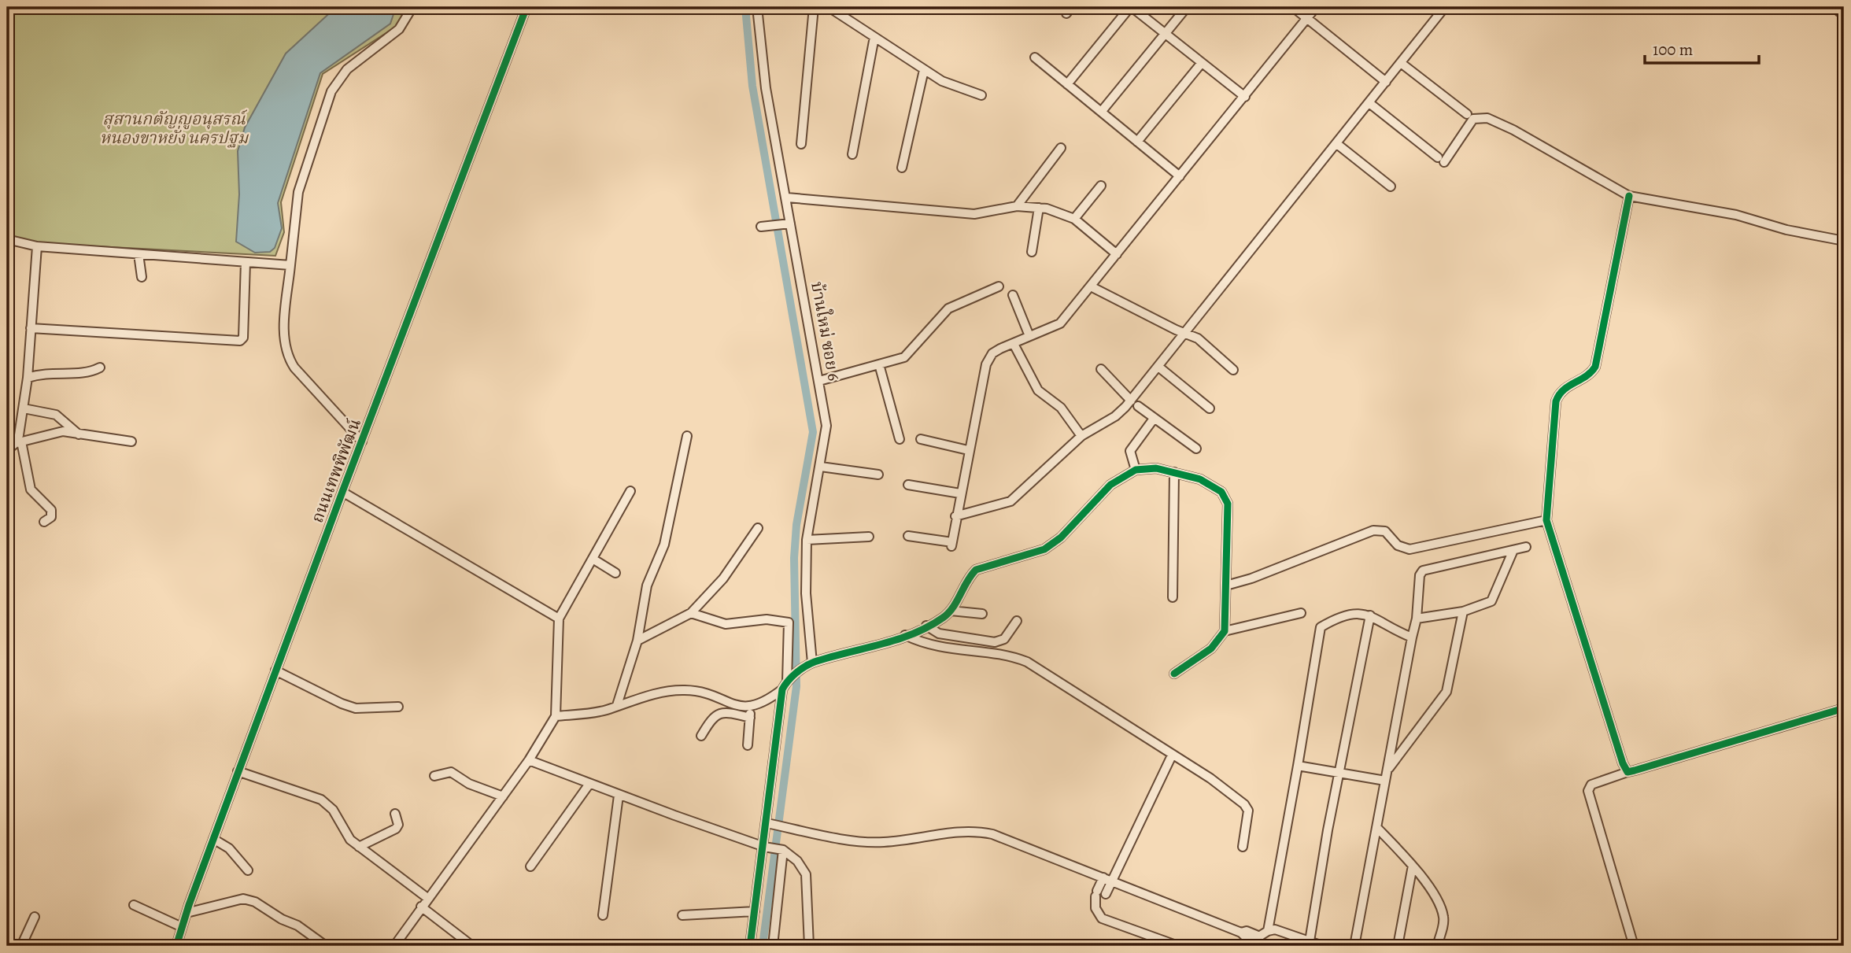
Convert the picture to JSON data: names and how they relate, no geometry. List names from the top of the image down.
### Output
{
  "streets": {
    "street": ["บ้านใหม่ ซอย 6", "ถนนเทพพิพัฒน์"]
  },
  "parks": ["สุสานกตัญญูอนุสรณ์ หนองขาหยั่ง นครปฐม"],
  "scale_bar": "100 m"
}
